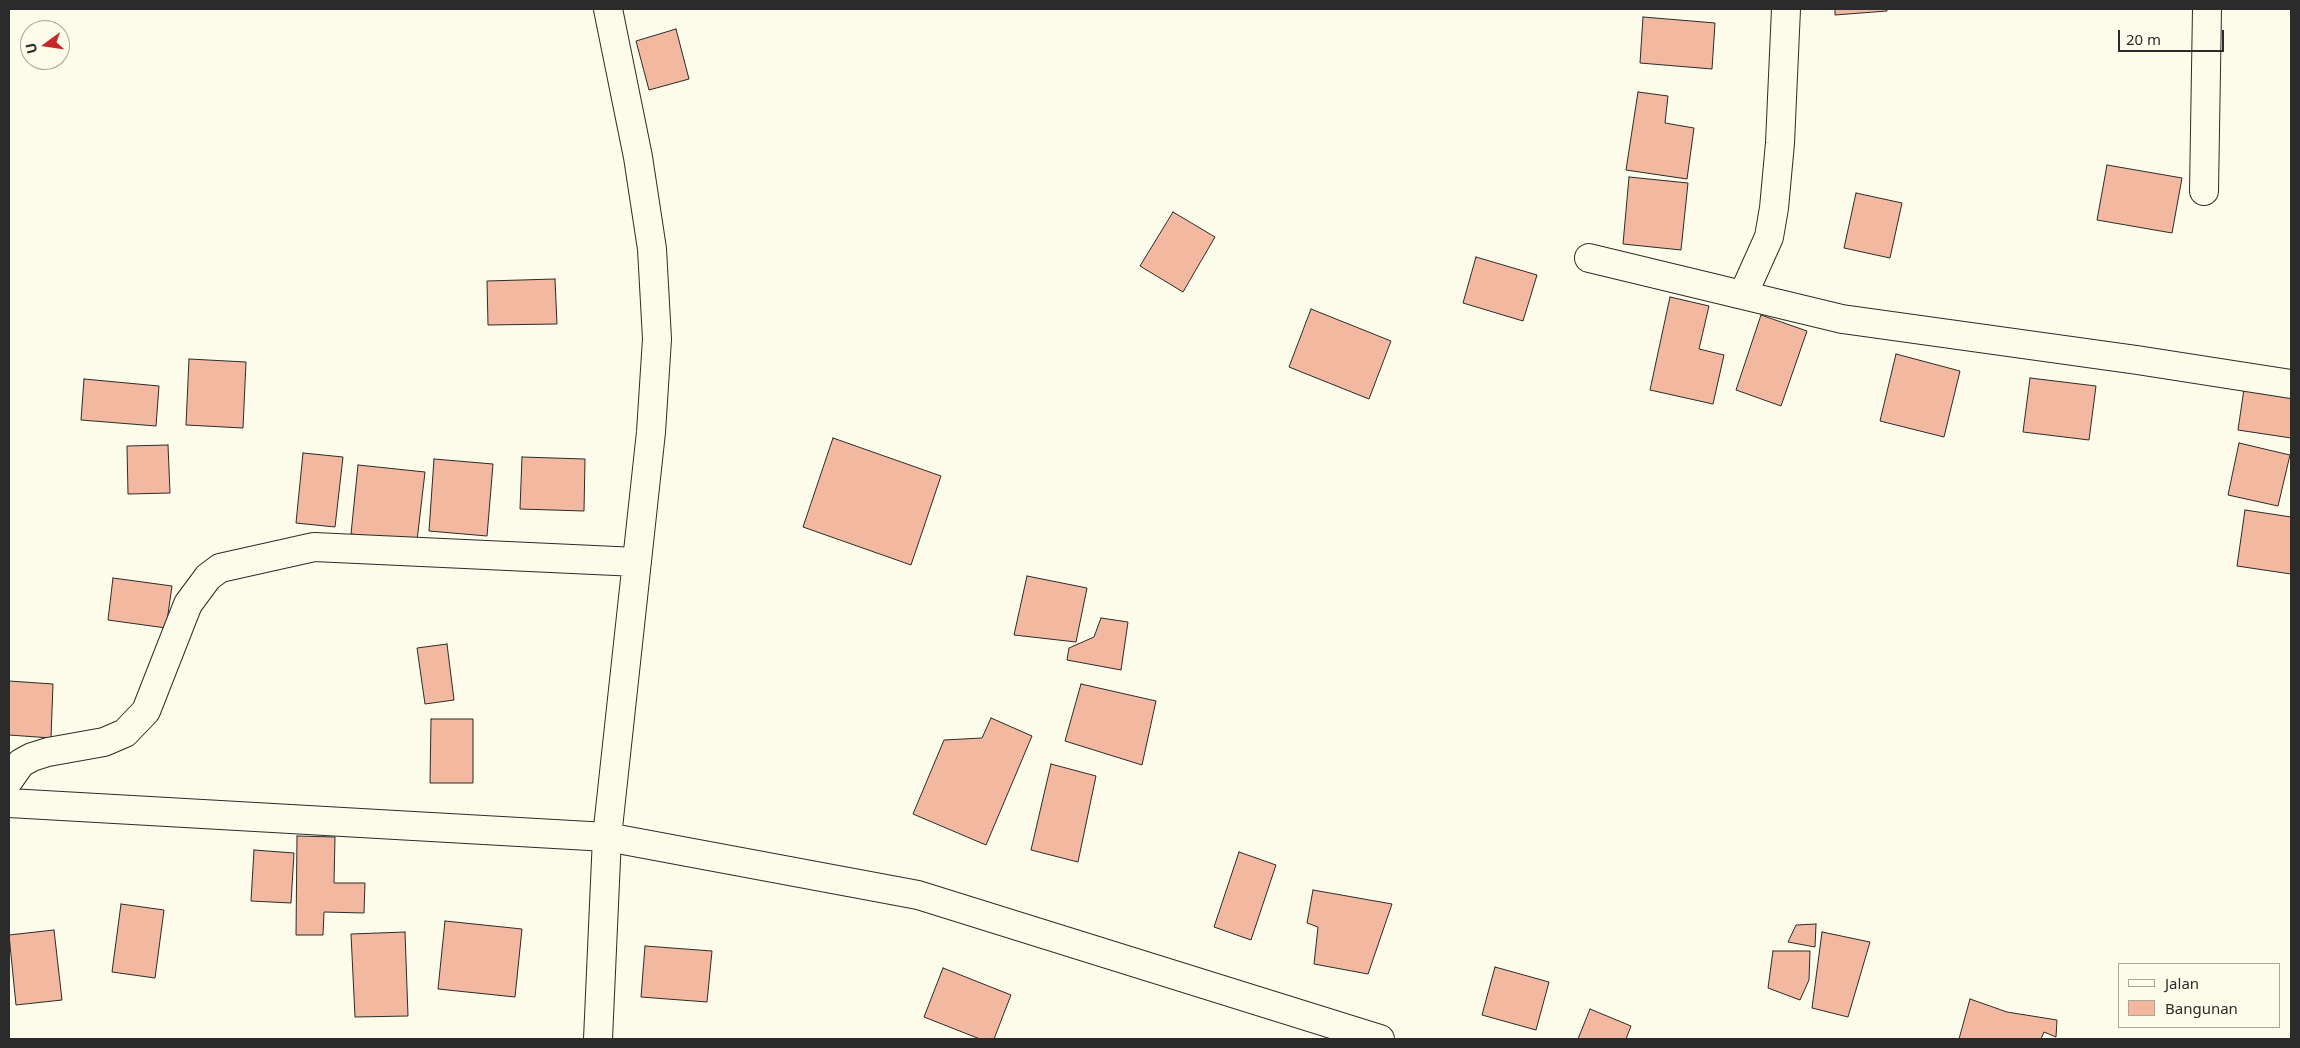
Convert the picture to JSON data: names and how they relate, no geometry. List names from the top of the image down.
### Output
{
  "legend": ["Jalan", "Bangunan"],
  "scale_bar": "20 m",
  "north": "left"
}
